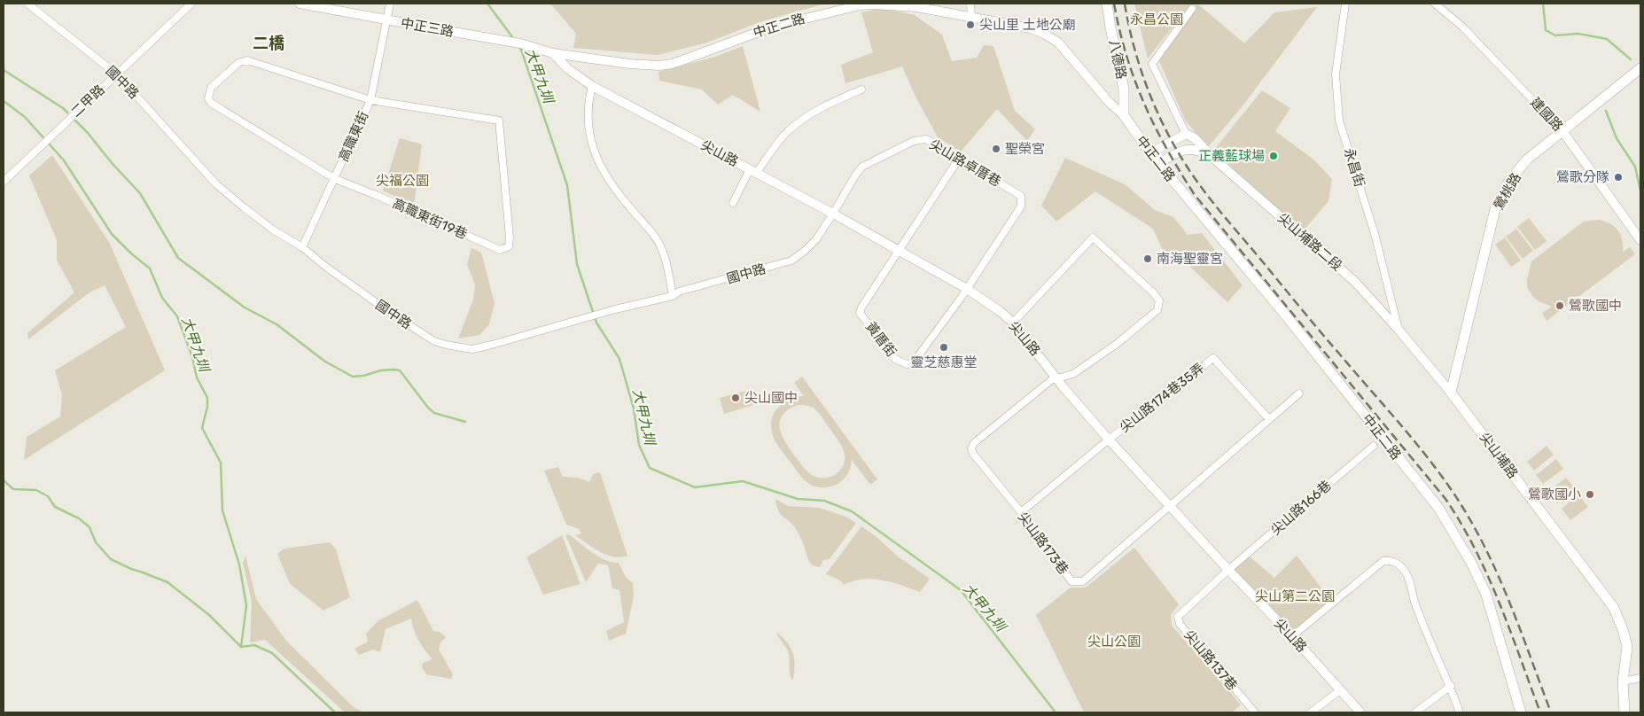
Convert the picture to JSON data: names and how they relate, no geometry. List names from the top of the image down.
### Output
{
  "streets": {
    "main road": [
      "中正二路",
      "八德路",
      "鶯桃路",
      "尖山埔路"
    ],
    "street": [
      "中正三路",
      "國中路",
      "二甲路",
      "建國路",
      "高職東街",
      "尖山路",
      "尖山路卓厝巷",
      "永昌街",
      "高職東街19巷",
      "尖山埔路二段",
      "黃厝街",
      "尖山路174巷35弄",
      "尖山路166巷",
      "尖山路173巷",
      "尖山路137巷"
    ]
  },
  "crossings": [
    ["中正二路", "中正三路"],
    ["中正二路", "八德路"],
    ["中正二路", "尖山路"],
    ["中正三路", "高職東街"],
    ["中正三路", "尖山路"],
    ["國中路", "二甲路"],
    ["國中路", "高職東街"],
    ["國中路", "尖山路"],
    ["國中路", "尖山路卓厝巷"],
    ["建國路", "鶯桃路"],
    ["高職東街", "高職東街19巷"],
    ["尖山路", "尖山路卓厝巷"],
    ["尖山路", "黃厝街"],
    ["尖山路", "尖山路174巷35弄"],
    ["尖山路", "尖山路166巷"],
    ["尖山路", "尖山路173巷"],
    ["尖山路", "尖山路137巷"],
    ["尖山路卓厝巷", "黃厝街"],
    ["永昌街", "尖山埔路二段"],
    ["永昌街", "尖山埔路"],
    ["鶯桃路", "尖山埔路"],
    ["尖山埔路二段", "尖山埔路"],
    ["尖山路166巷", "尖山路137巷"]
  ],
  "districts": ["二橋"],
  "water": ["大甲九圳"],
  "parks": [
    "永昌公園",
    "尖福公園",
    "尖山第二公園",
    "尖山公園"
  ],
  "places": [
    "尖山里 土地公廟",
    "聖榮宮",
    "正義藍球場",
    "鶯歌分隊",
    "南海聖靈宮",
    "鶯歌國中",
    "靈芝慈惠堂",
    "尖山國中",
    "鶯歌國小"
  ]
}
